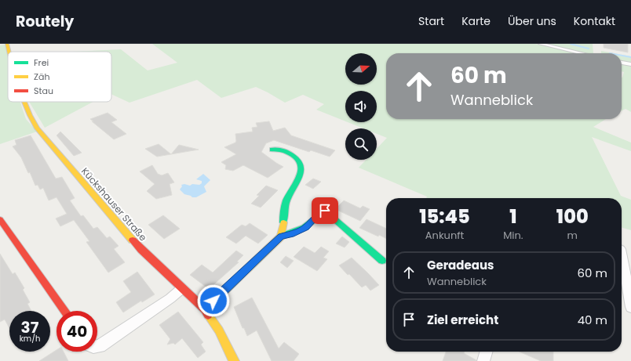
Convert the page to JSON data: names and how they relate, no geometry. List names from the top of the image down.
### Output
{
  "streets": {
    "street": ["Kückshauser Straße"]
  },
  "legend": ["Frei", "Zäh", "Stau"],
  "north": "right",
  "page": {
    "header": "Routely",
    "nav": [
      "Start",
      "Karte",
      "Über uns",
      "Kontakt"
    ],
    "turn": ["60 m", "Wanneblick"],
    "eta": [
      "15:45",
      "Ankunft",
      "1",
      "Min.",
      "100",
      "m"
    ],
    "list": [
      {
        "name": "Geradeaus",
        "note": "Wanneblick",
        "value": "60 m"
      },
      {
        "name": "Ziel erreicht",
        "value": "40 m"
      }
    ],
    "speed": "37 km/h",
    "limit": "40"
  }
}
